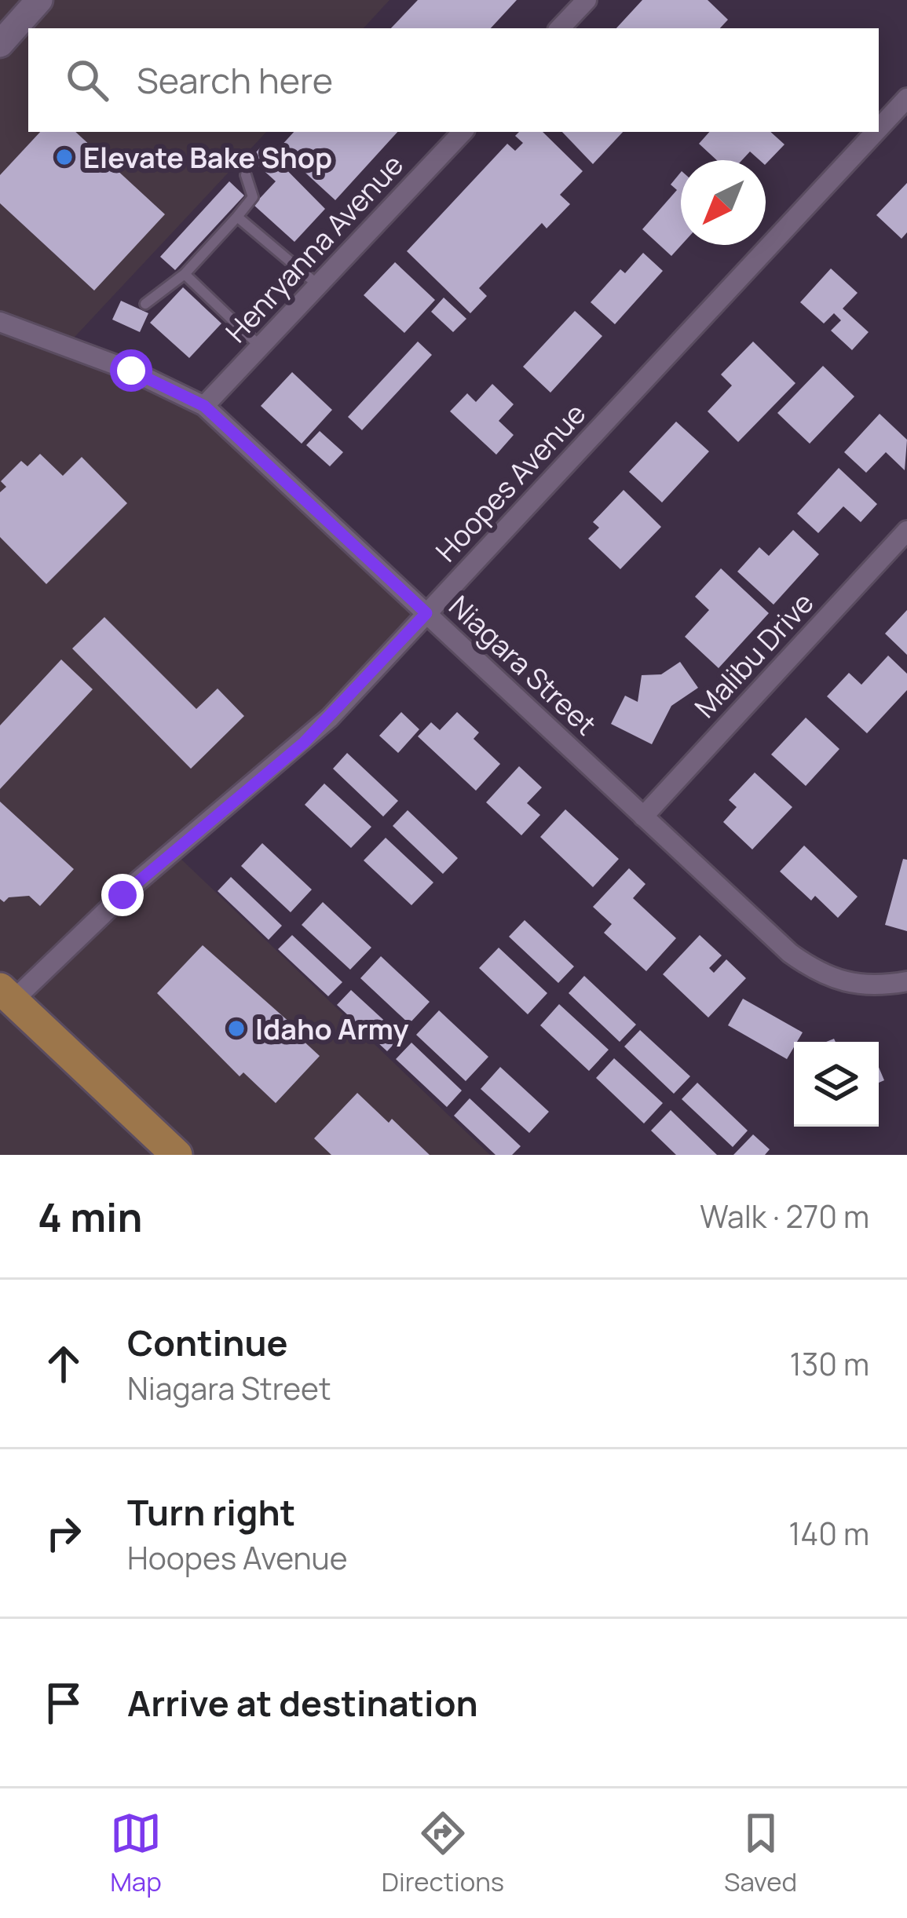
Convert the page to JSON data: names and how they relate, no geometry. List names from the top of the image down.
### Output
{
  "streets": {
    "street": [
      "Henryanna Avenue",
      "Hoopes Avenue",
      "Malibu Drive",
      "Niagara Street"
    ]
  },
  "crossings": [
    ["Henryanna Avenue", "Niagara Street"],
    ["Hoopes Avenue", "Niagara Street"],
    ["Malibu Drive", "Niagara Street"]
  ],
  "places": ["Elevate Bake Shop", "Idaho Army"],
  "north": "bottom left",
  "page": {
    "search": "Search here",
    "heading": ["4 min", "Walk · 270 m"],
    "list": [
      ["Continue", "Niagara Street", "130 m"],
      ["Turn right", "Hoopes Avenue", "140 m"],
      "Arrive at destination"
    ],
    "nav": ["Map", "Directions", "Saved"]
  }
}
